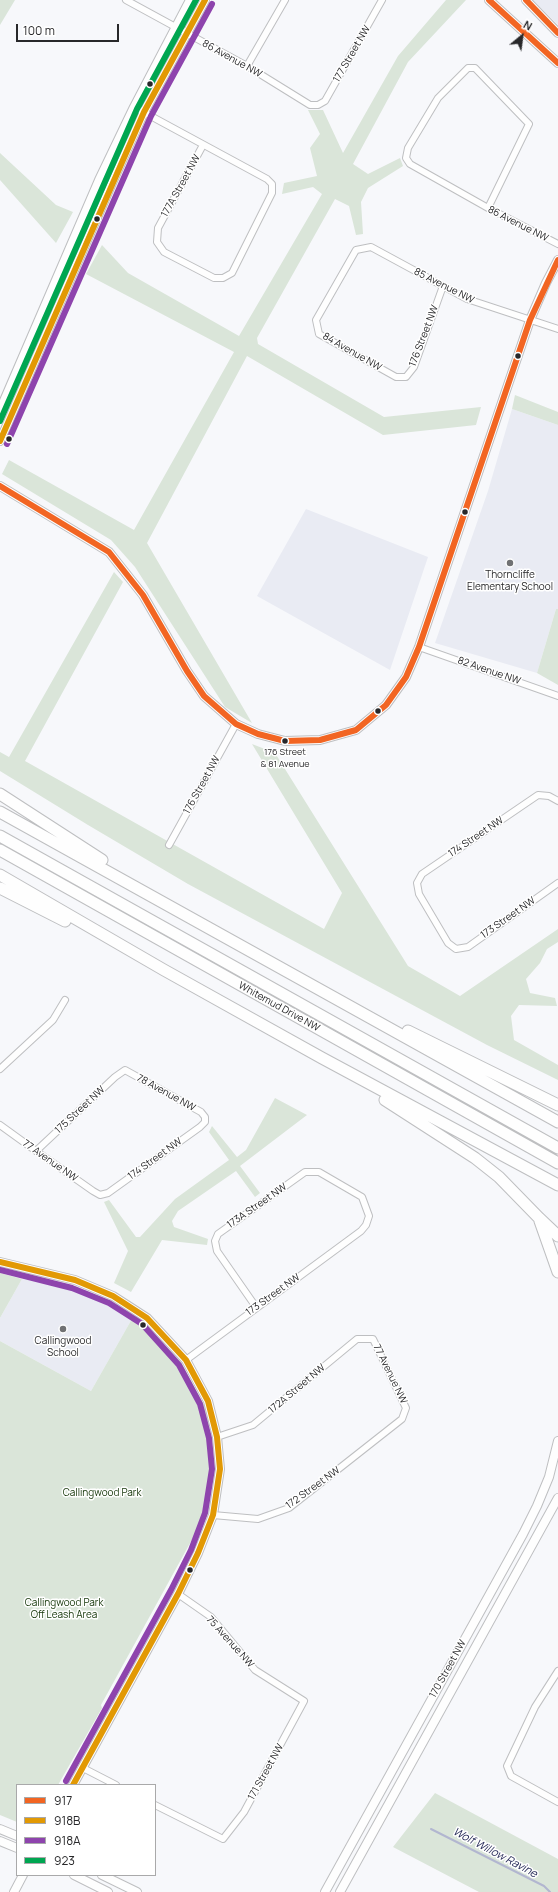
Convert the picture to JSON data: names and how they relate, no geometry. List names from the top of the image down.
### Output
{
  "streets": {
    "highway": ["Whitemud Drive NW"],
    "main road": ["170 Street NW"],
    "street": [
      "177 Street NW",
      "86 Avenue NW",
      "177A Street NW",
      "85 Avenue NW",
      "176 Street NW",
      "84 Avenue NW",
      "82 Avenue NW",
      "174 Street NW",
      "173 Street NW",
      "78 Avenue NW",
      "175 Street NW",
      "77 Avenue NW",
      "173A Street NW",
      "172A Street NW",
      "172 Street NW",
      "75 Avenue NW",
      "171 Street NW"
    ]
  },
  "crossings": [
    ["177 Street NW", "86 Avenue NW"],
    ["85 Avenue NW", "176 Street NW"],
    ["85 Avenue NW", "84 Avenue NW"],
    ["176 Street NW", "84 Avenue NW"],
    ["174 Street NW", "173 Street NW"],
    ["174 Street NW", "78 Avenue NW"],
    ["174 Street NW", "77 Avenue NW"],
    ["173 Street NW", "173A Street NW"],
    ["78 Avenue NW", "175 Street NW"],
    ["175 Street NW", "77 Avenue NW"],
    ["77 Avenue NW", "172A Street NW"],
    ["77 Avenue NW", "172 Street NW"],
    ["75 Avenue NW", "171 Street NW"]
  ],
  "water": ["Wolf Willow Ravine"],
  "parks": ["Callingwood Park", "Callingwood Park Off Leash Area"],
  "places": ["Thorncliffe Elementary School", "176 Street & 81 Avenue", "Callingwood School"],
  "lines": [
    "transit line 917",
    "transit line 918B",
    "transit line 923",
    "transit line 918A"
  ],
  "legend": [
    "917",
    "918B",
    "918A",
    "923"
  ],
  "scale_bar": "100 m",
  "north": "top right"
}
